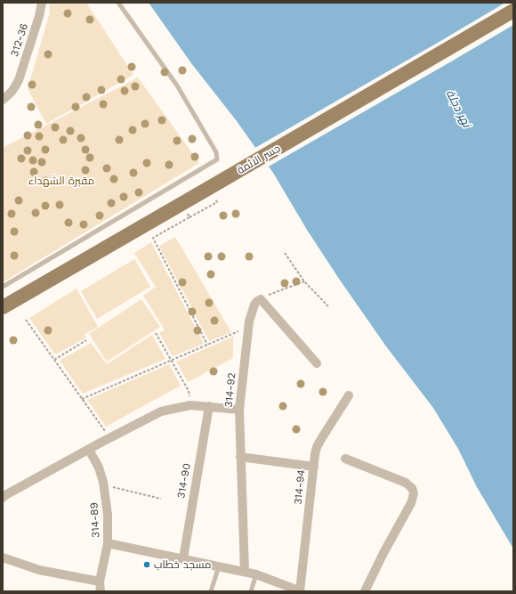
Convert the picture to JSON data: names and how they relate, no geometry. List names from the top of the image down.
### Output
{
  "streets": {
    "main road": ["جسر الائمة"],
    "street": [
      "312-36",
      "314-92",
      "314-90",
      "314-94",
      "314-89"
    ]
  },
  "water": ["نهر دجلة"],
  "parks": ["مقبرة الشهداء"],
  "places": ["مسجد خطاب"]
}
